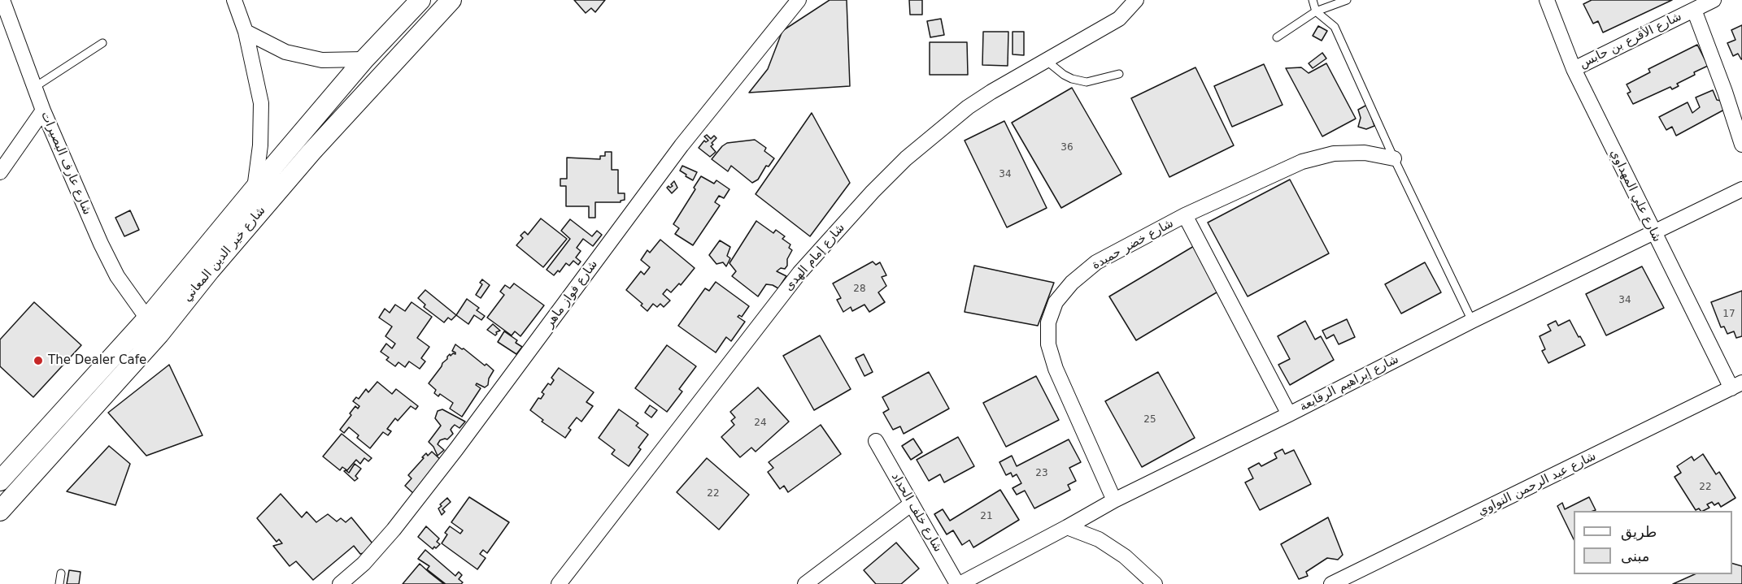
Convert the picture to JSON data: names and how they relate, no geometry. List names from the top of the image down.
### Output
{
  "streets": {
    "street": [
      "شارع الأقرع بن حابس",
      "شارع عارف البصيرات",
      "شارع علي المهداوي",
      "شارع خضر حميدة",
      "شارع خير الدين المعاني",
      "شارع إمام الهدى",
      "شارع فواز ماهر",
      "شارع إبراهيم الرفايعة",
      "شارع عبد الرحمن النواوي",
      "شارع خلف الحداد"
    ]
  },
  "crossings": [
    ["شارع الأقرع بن حابس", "شارع علي المهداوي"],
    ["شارع عارف البصيرات", "شارع خير الدين المعاني"],
    ["شارع علي المهداوي", "شارع إبراهيم الرفايعة"],
    ["شارع علي المهداوي", "شارع عبد الرحمن النواوي"],
    ["شارع خضر حميدة", "شارع إبراهيم الرفايعة"],
    ["شارع إبراهيم الرفايعة", "شارع خلف الحداد"]
  ],
  "places": ["The Dealer Cafe"],
  "house_numbers": [
    "36",
    "34",
    "28",
    "34",
    "17",
    "25",
    "24",
    "23",
    "22",
    "22",
    "21"
  ],
  "legend": ["طريق", "مبنى"]
}
